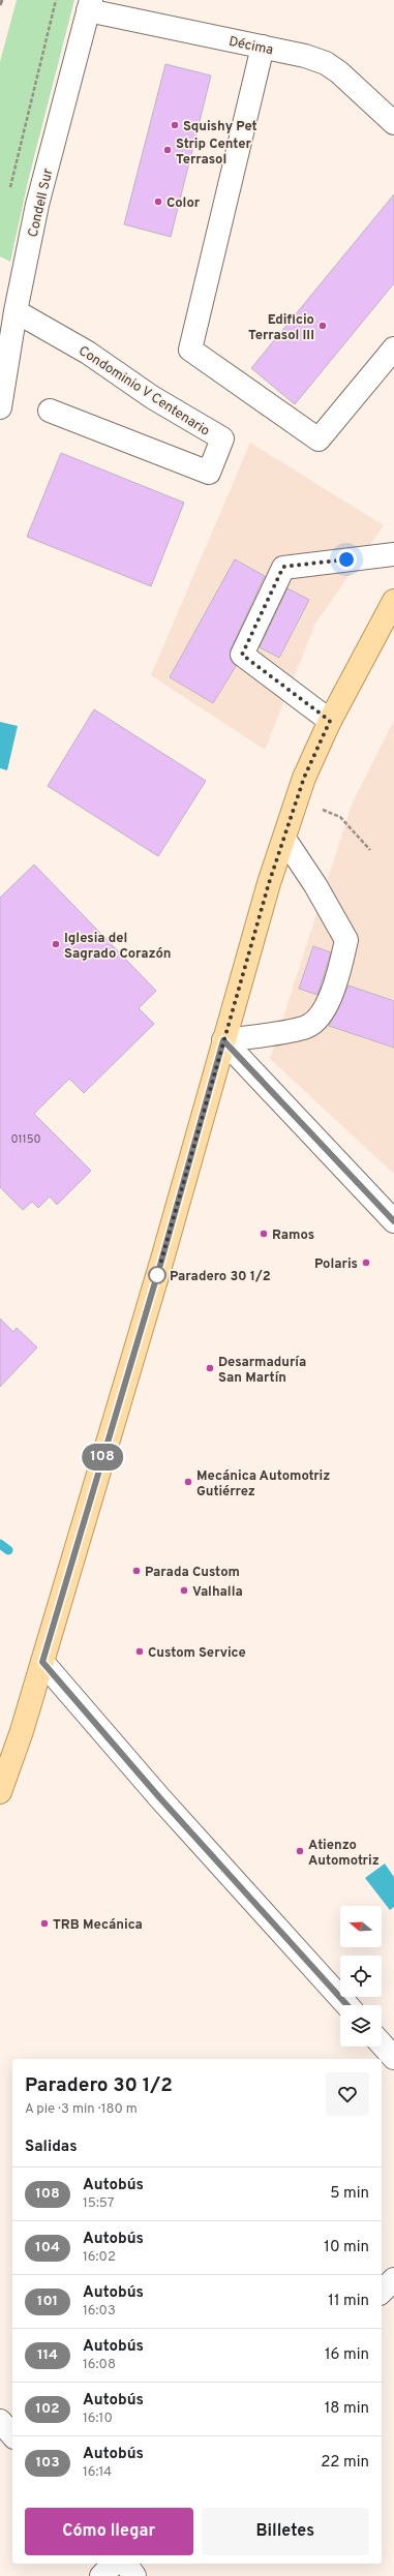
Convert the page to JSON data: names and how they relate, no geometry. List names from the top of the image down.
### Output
{
  "streets": {
    "street": ["Décima", "Condell Sur", "Condominio V Centenario"]
  },
  "crossings": [
    ["Décima", "Condell Sur"],
    ["Condell Sur", "Condominio V Centenario"]
  ],
  "places": [
    "Squishy Pet",
    "Strip Center Terrasol",
    "Color",
    "Edificio Terrasol III",
    "Iglesia del Sagrado Corazón",
    "Ramos",
    "Polaris",
    "Paradero 30 1/2",
    "Desarmaduría San Martín",
    "Mecánica Automotriz Gutiérrez",
    "Parada Custom",
    "Valhalla",
    "Custom Service",
    "Atienzo Automotriz",
    "TRB Mecánica"
  ],
  "lines": ["bus line 108"],
  "house_numbers": ["01150"],
  "north": "left",
  "page": {
    "on_map": "108",
    "heading": [
      ["Paradero 30 1/2", "A pie · 3 min · 180 m"],
      "Salidas"
    ],
    "list": [
      {
        "mark": "108",
        "name": "Autobús",
        "note": "15:57",
        "value": "5 min"
      },
      {
        "mark": "104",
        "name": "Autobús",
        "note": "16:02",
        "value": "10 min"
      },
      {
        "mark": "101",
        "name": "Autobús",
        "note": "16:03",
        "value": "11 min"
      },
      {
        "mark": "114",
        "name": "Autobús",
        "note": "16:08",
        "value": "16 min"
      },
      {
        "mark": "102",
        "name": "Autobús",
        "note": "16:10",
        "value": "18 min"
      },
      {
        "mark": "103",
        "name": "Autobús",
        "note": "16:14",
        "value": "22 min"
      }
    ],
    "buttons": ["Cómo llegar", "Billetes"]
  }
}
